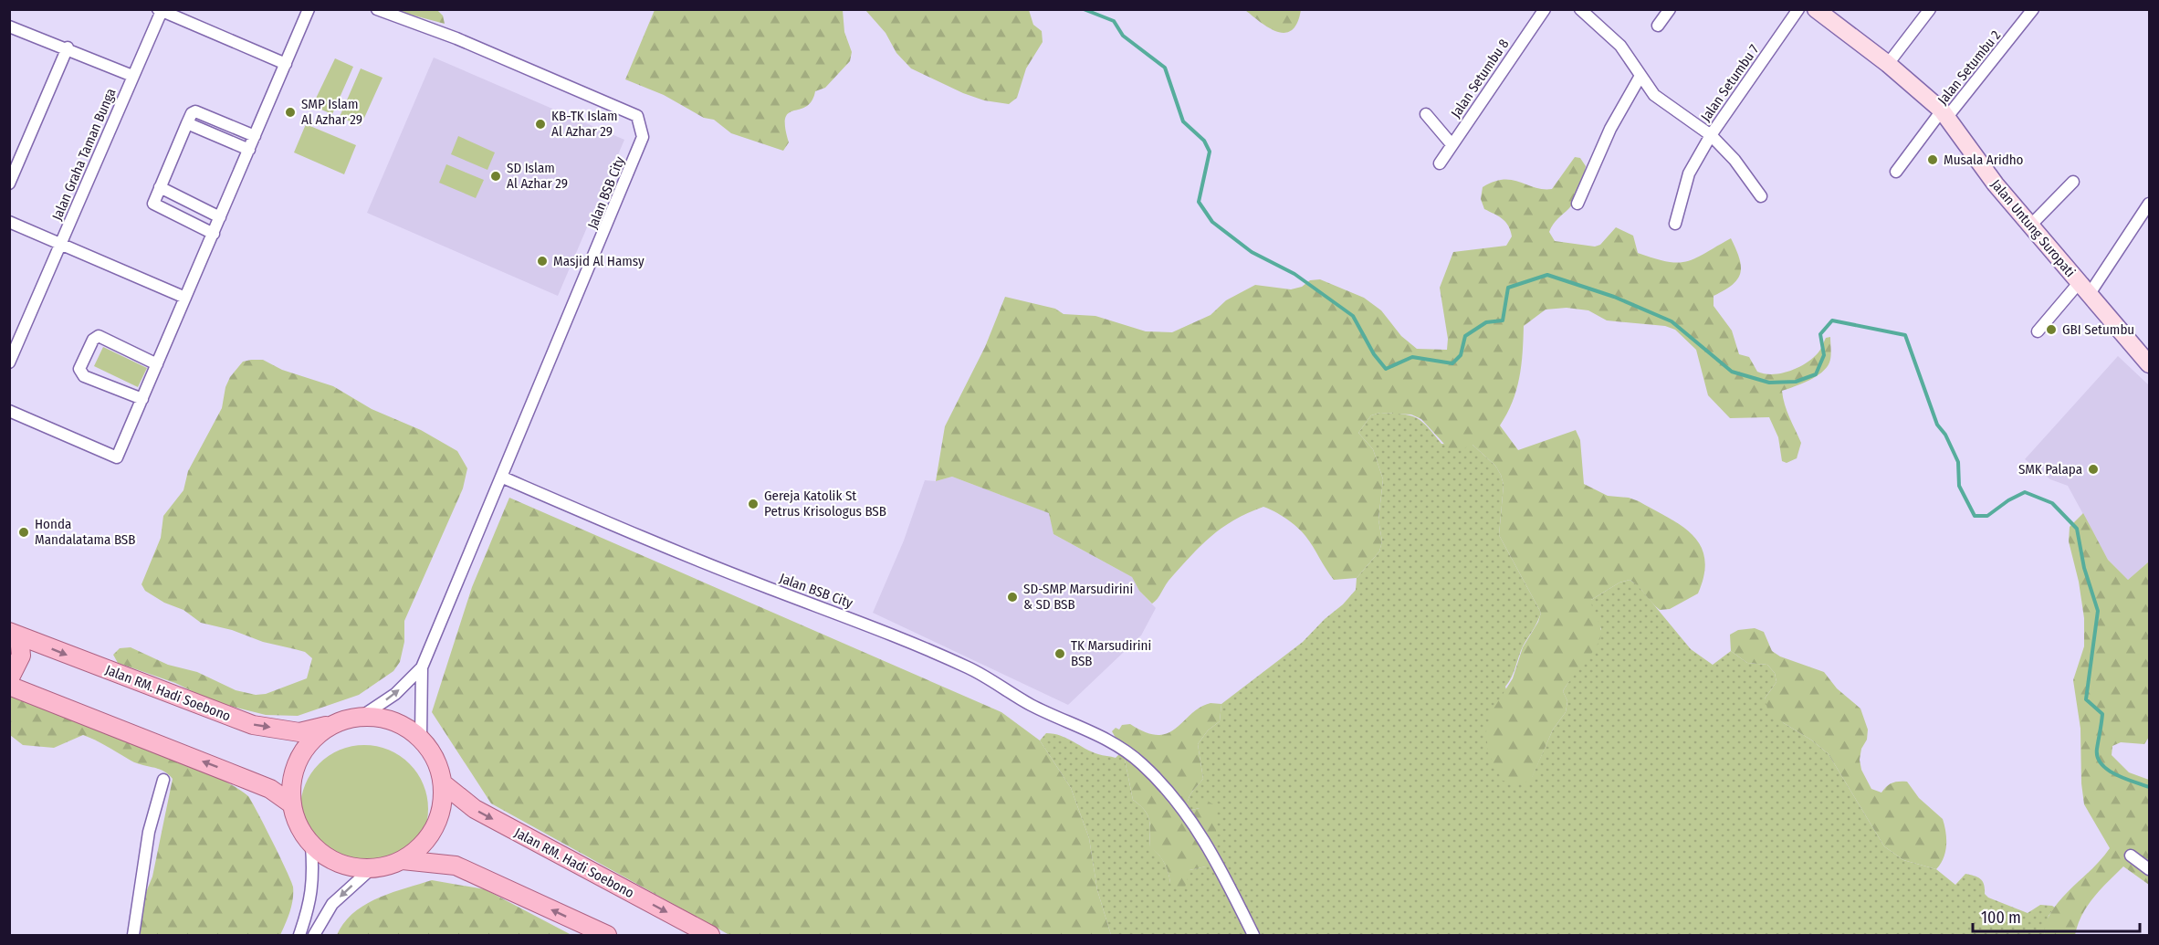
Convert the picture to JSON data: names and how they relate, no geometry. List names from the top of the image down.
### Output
{
  "streets": {
    "main road": ["Jalan Untung Suropati", "Jalan RM. Hadi Soebono"],
    "street": [
      "Jalan Setumbu 2",
      "Jalan Setumbu 8",
      "Jalan Setumbu 7",
      "Jalan Graha Taman Bunga",
      "Jalan BSB City"
    ]
  },
  "crossings": [
    ["Jalan Setumbu 2", "Jalan Untung Suropati"],
    ["Jalan BSB City", "Jalan RM. Hadi Soebono"]
  ],
  "places": [
    "SMP Islam Al Azhar 29",
    "KB-TK Islam Al Azhar 29",
    "Musala Aridho",
    "SD Islam Al Azhar 29",
    "Masjid Al Hamsy",
    "GBI Setumbu",
    "SMK Palapa",
    "Gereja Katolik St Petrus Krisologus BSB",
    "Honda Mandalatama BSB",
    "SD-SMP Marsudirini & SD BSB",
    "TK Marsudirini BSB"
  ],
  "scale_bar": "100 m"
}
